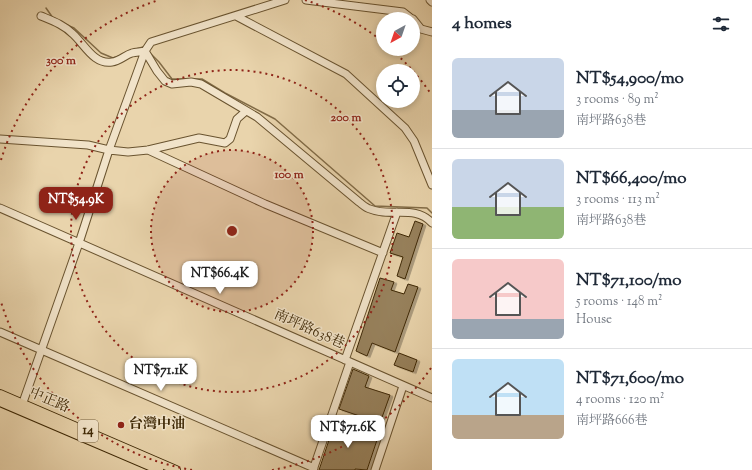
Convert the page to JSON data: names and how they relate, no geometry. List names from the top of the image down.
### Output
{
  "streets": {
    "main road": ["中正路", "14"],
    "street": ["南坪路638巷"]
  },
  "places": ["台灣中油"],
  "north": "bottom left",
  "page": {
    "heading": "4 homes",
    "list": [
      {
        "name": "NT$54,900/mo",
        "note": "3 rooms · 89 m² · 南坪路638巷"
      },
      {
        "name": "NT$66,400/mo",
        "note": "3 rooms · 113 m² · 南坪路638巷"
      },
      {
        "name": "NT$71,100/mo",
        "note": "5 rooms · 148 m² · House"
      },
      {
        "name": "NT$71,600/mo",
        "note": "4 rooms · 120 m² · 南坪路666巷"
      }
    ],
    "price": [
      "NT$54.9K",
      "NT$66.4K",
      "NT$71.1K",
      "NT$71.6K"
    ]
  },
  "rings": ["300 m", "200 m", "100 m"]
}
